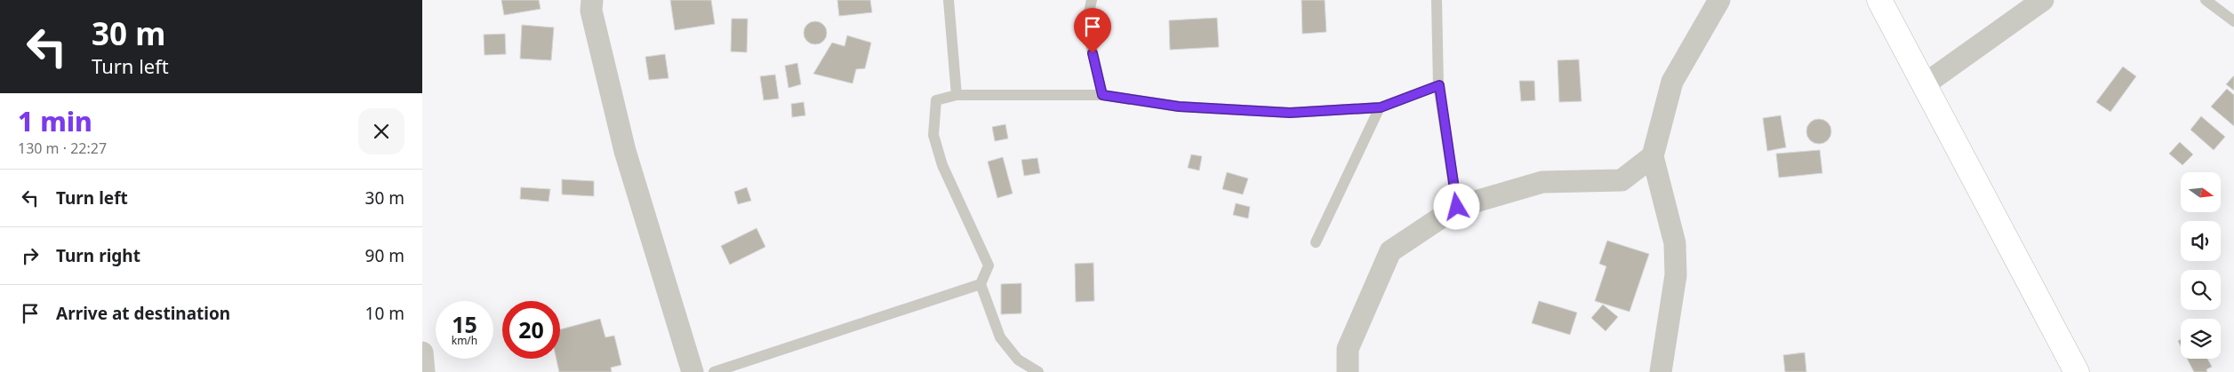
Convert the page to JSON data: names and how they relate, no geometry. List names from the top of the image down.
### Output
{
  "north": "right",
  "page": {
    "turn": ["30 m", "Turn left"],
    "heading": ["1 min", "130 m · 22:27"],
    "list": [
      {
        "name": "Turn left",
        "value": "30 m"
      },
      {
        "name": "Turn right",
        "value": "90 m"
      },
      {
        "name": "Arrive at destination",
        "value": "10 m"
      }
    ],
    "speed": "15 km/h",
    "limit": "20"
  }
}
